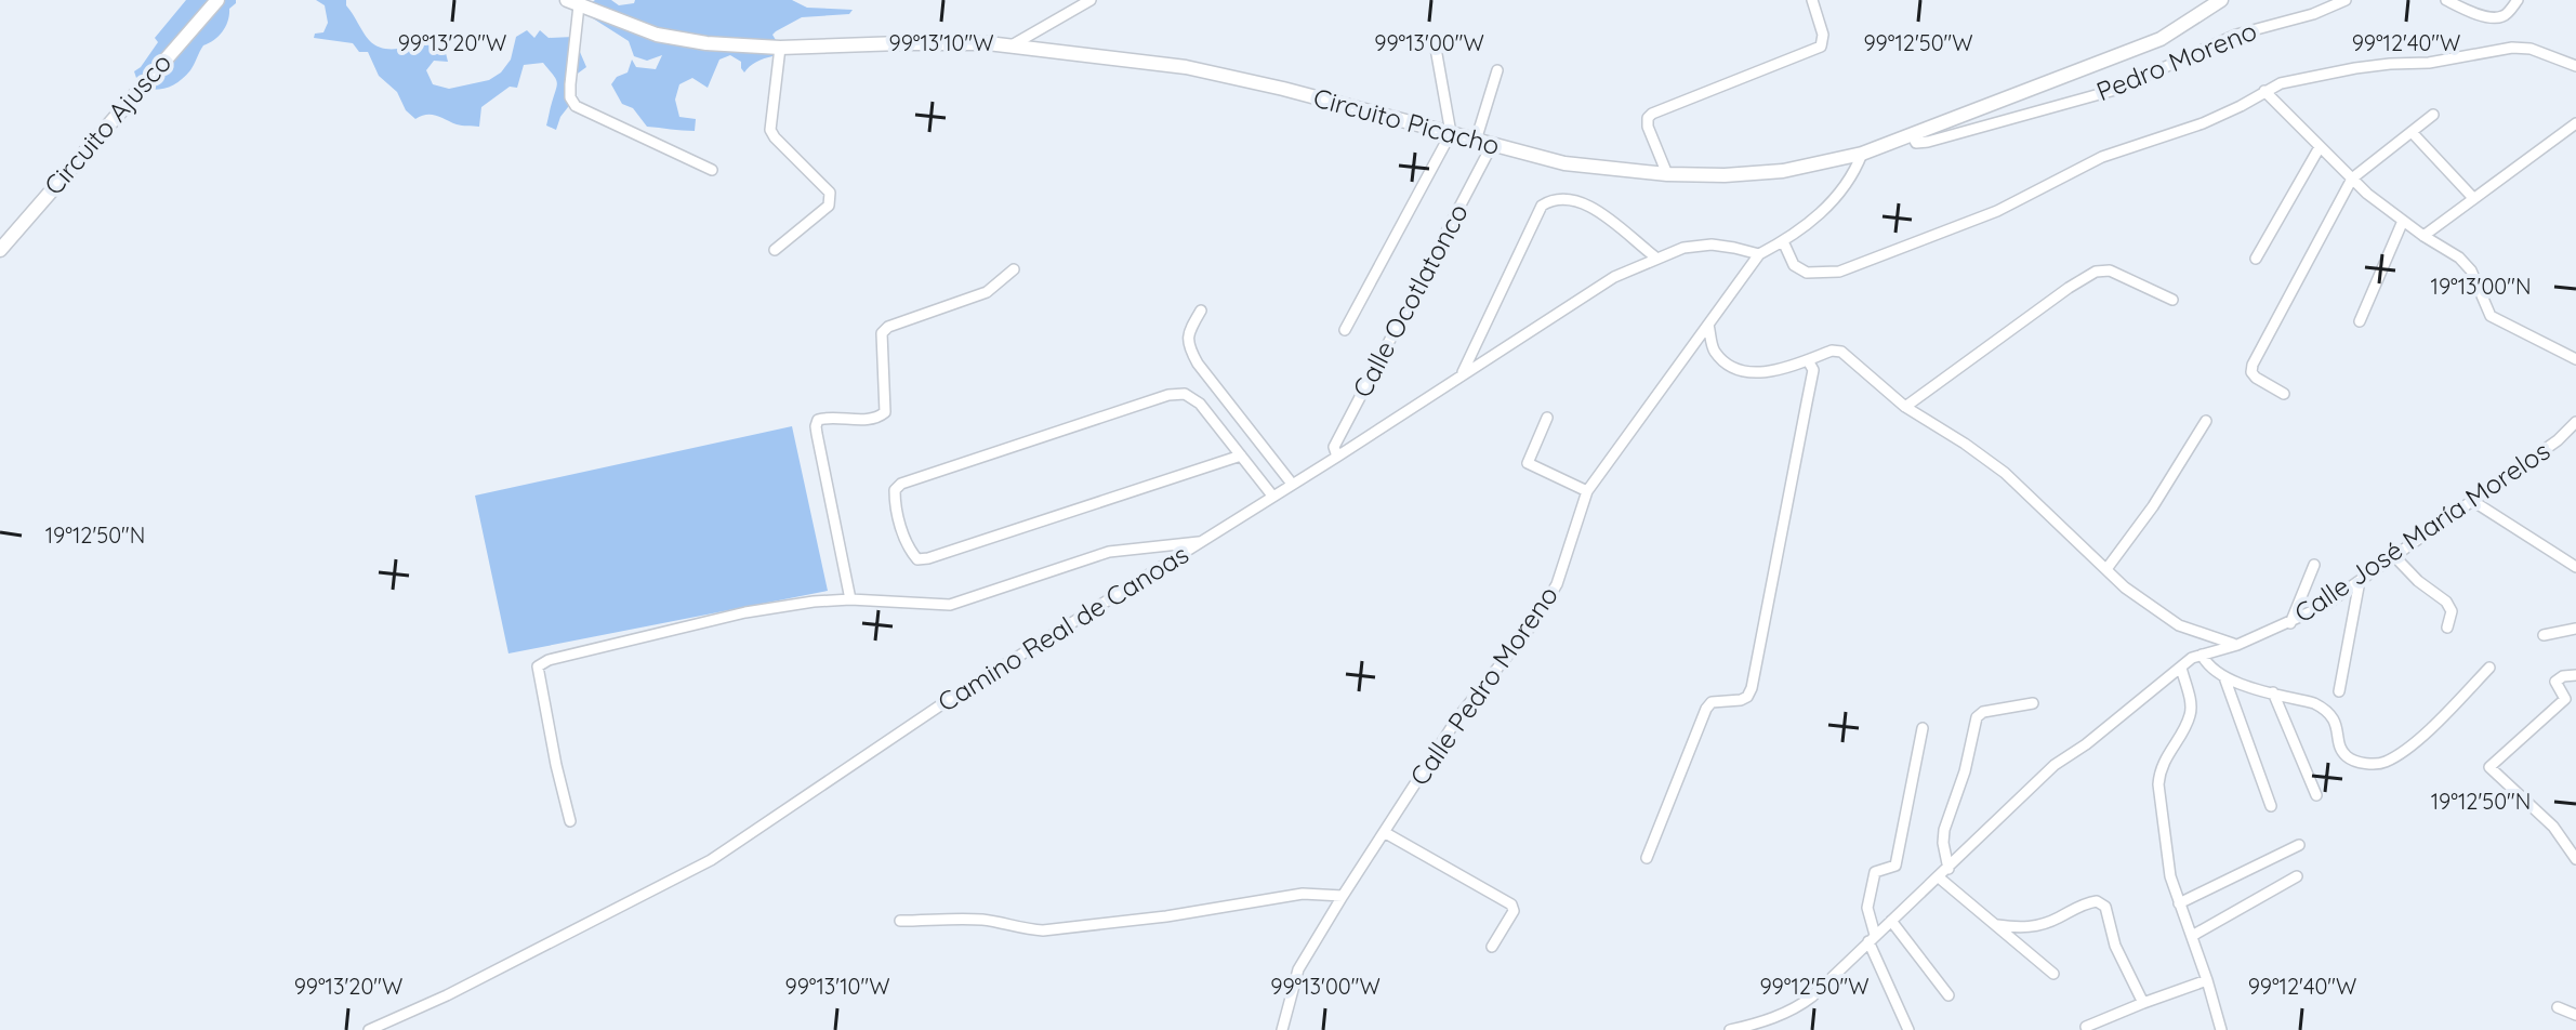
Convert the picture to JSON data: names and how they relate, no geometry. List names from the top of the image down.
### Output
{
  "streets": {
    "main road": ["Circuito Picacho", "Circuito Ajusco"],
    "street": [
      "Pedro Moreno",
      "Calle Ocotlatonco",
      "Calle José María Morelos",
      "Camino Real de Canoas",
      "Calle Pedro Moreno"
    ]
  },
  "crossings": [
    ["Pedro Moreno", "Circuito Picacho"],
    ["Circuito Picacho", "Calle Ocotlatonco"],
    ["Circuito Picacho", "Calle Pedro Moreno"],
    ["Calle Ocotlatonco", "Camino Real de Canoas"],
    ["Camino Real de Canoas", "Calle Pedro Moreno"]
  ],
  "coordinates": [
    "99°13'20\"W",
    "99°13'10\"W",
    "99°13'00\"W",
    "99°12'50\"W",
    "99°12'40\"W",
    "19°13'00\"N",
    "19°12'50\"N"
  ]
}
